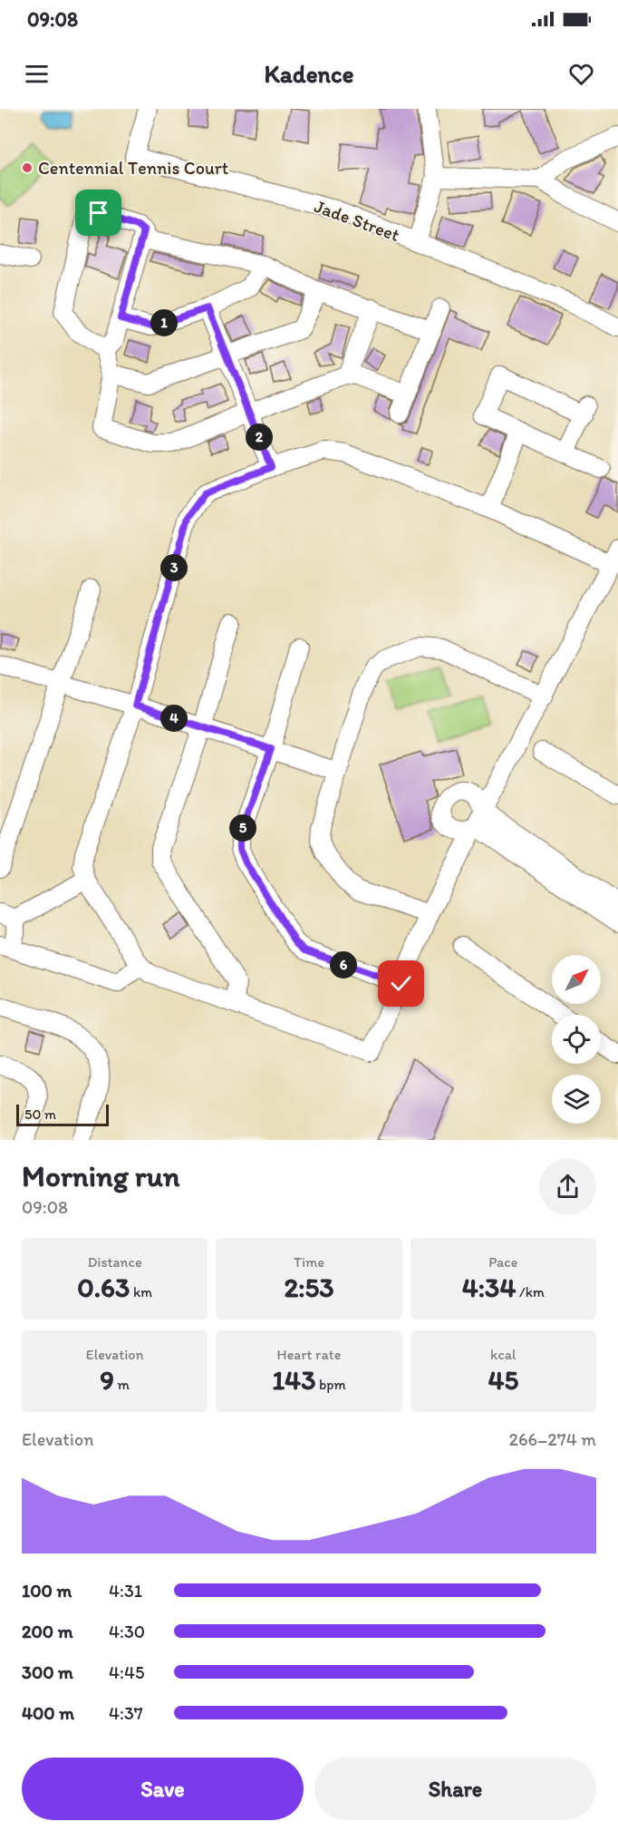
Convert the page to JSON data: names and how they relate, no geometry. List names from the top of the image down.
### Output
{
  "streets": {
    "street": ["Jade Street"]
  },
  "places": ["Centennial Tennis Court"],
  "scale_bar": "50 m",
  "north": "top right",
  "page": {
    "status": "09:08",
    "header": "Kadence",
    "pins": [
      "1",
      "2",
      "3",
      "4",
      "5",
      "6"
    ],
    "scale": "50 m",
    "heading": ["Morning run", "09:08"],
    "stats": [
      ["Distance", "0.63 km"],
      ["Time", "2:53"],
      ["Pace", "4:34 /km"],
      ["Elevation", "9 m"],
      ["Heart rate", "143 bpm"],
      ["kcal", "45"]
    ],
    "chart": ["Elevation", "266–274 m"],
    "list": [
      {
        "name": "100 m",
        "note": "4:31"
      },
      {
        "name": "200 m",
        "note": "4:30"
      },
      {
        "name": "300 m",
        "note": "4:45"
      },
      {
        "name": "400 m",
        "note": "4:37"
      }
    ],
    "buttons": ["Save", "Share"]
  }
}
